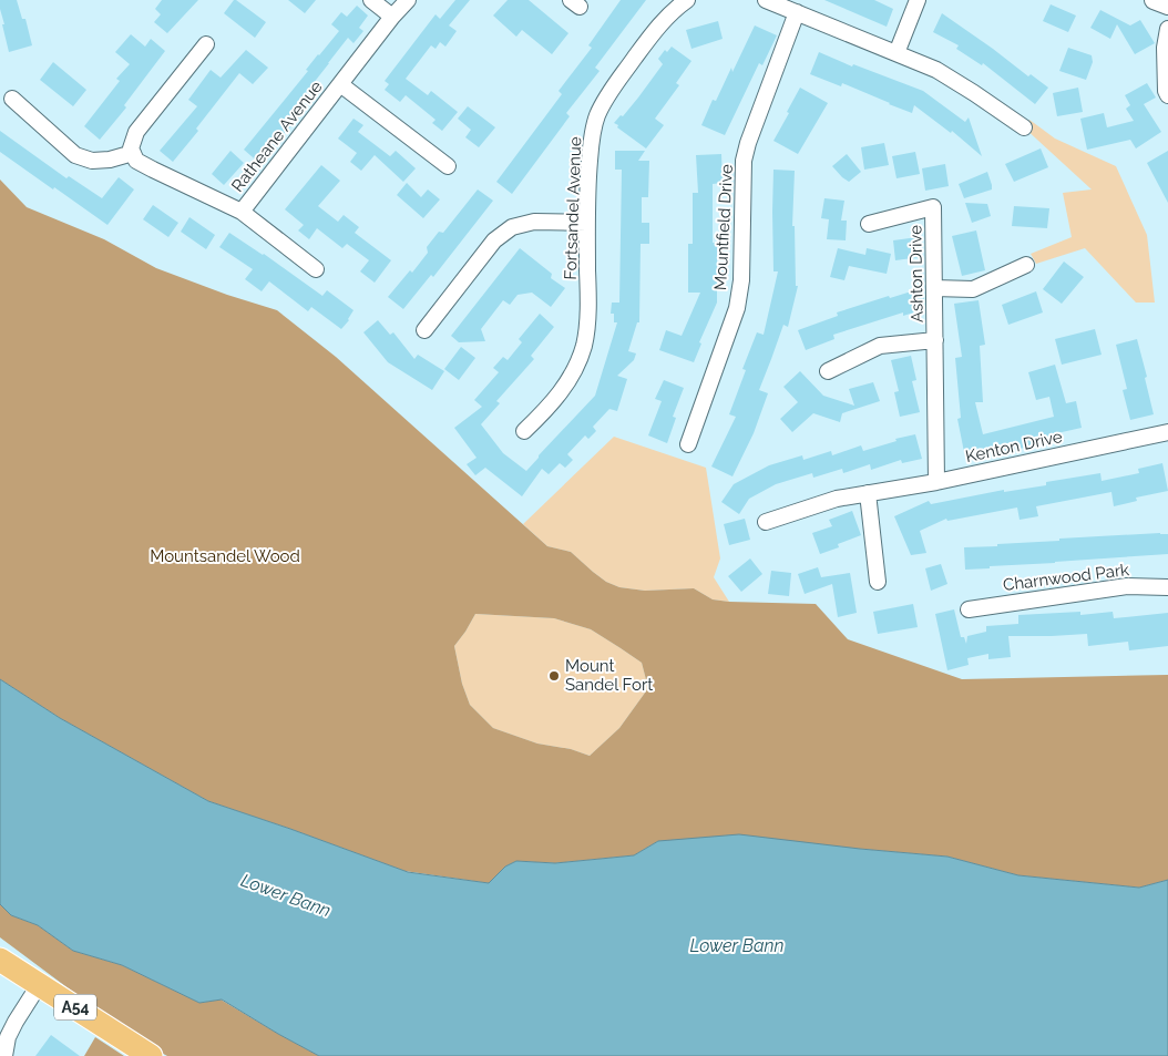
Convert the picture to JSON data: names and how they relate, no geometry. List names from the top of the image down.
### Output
{
  "streets": {
    "main road": ["A54"],
    "street": [
      "Ratheane Avenue",
      "Fortsandel Avenue",
      "Mountfield Drive",
      "Ashton Drive",
      "Kenton Drive",
      "Charnwood Park"
    ]
  },
  "crossings": [
    ["Ashton Drive", "Kenton Drive"]
  ],
  "water": ["Lower Bann"],
  "parks": ["Mountsandel Wood"],
  "places": ["Mount Sandel Fort"]
}
